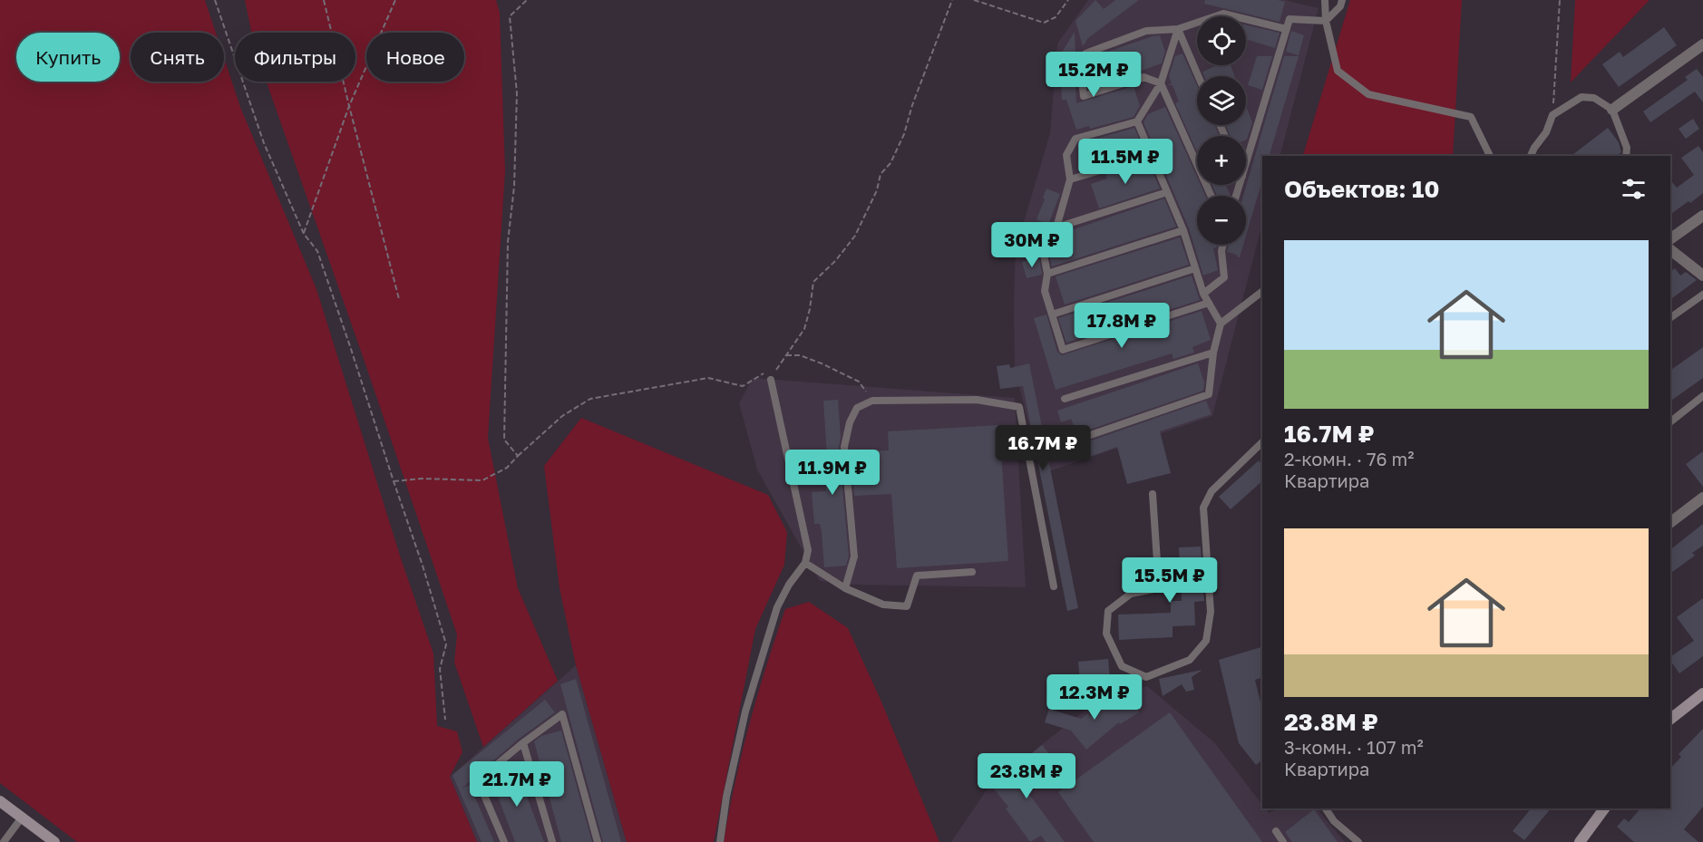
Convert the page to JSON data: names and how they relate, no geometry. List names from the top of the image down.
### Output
{
  "page": {
    "map_buttons": ["+", "−"],
    "chip": [
      "Купить",
      "Снять",
      "Фильтры",
      "Новое"
    ],
    "price": [
      "15.2M ₽",
      "11.5M ₽",
      "30M ₽",
      "17.8M ₽",
      "16.7M ₽",
      "11.9M ₽",
      "15.5M ₽",
      "12.3M ₽",
      "23.8M ₽",
      "21.7M ₽"
    ],
    "heading": "Объектов: 10",
    "list": [
      {
        "name": "16.7M ₽",
        "note": "2-комн. · 76 m² · Квартира"
      },
      {
        "name": "23.8M ₽",
        "note": "3-комн. · 107 m² · Квартира"
      }
    ]
  }
}
